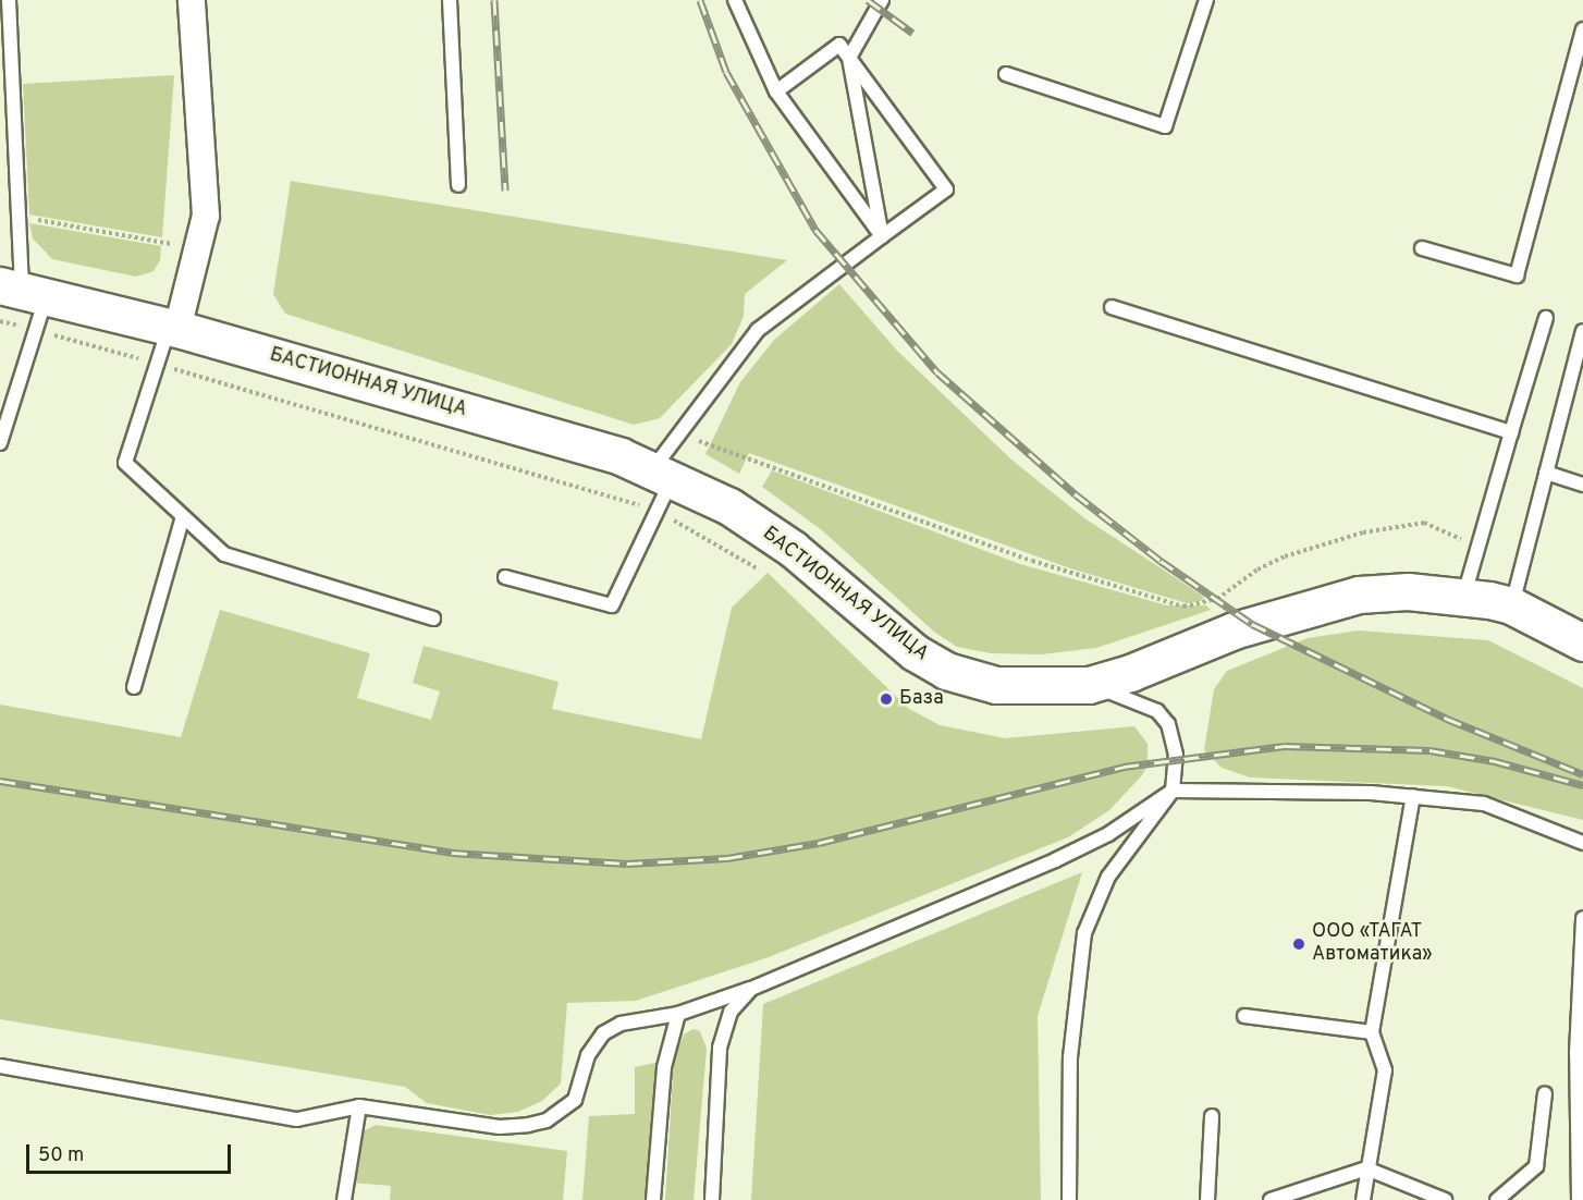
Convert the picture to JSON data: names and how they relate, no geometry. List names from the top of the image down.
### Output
{
  "streets": {
    "main road": ["БАСТИОННАЯ УЛИЦА"]
  },
  "places": ["База", "ООО «ТАГАТ Автоматика»"],
  "scale_bar": "50 m"
}
